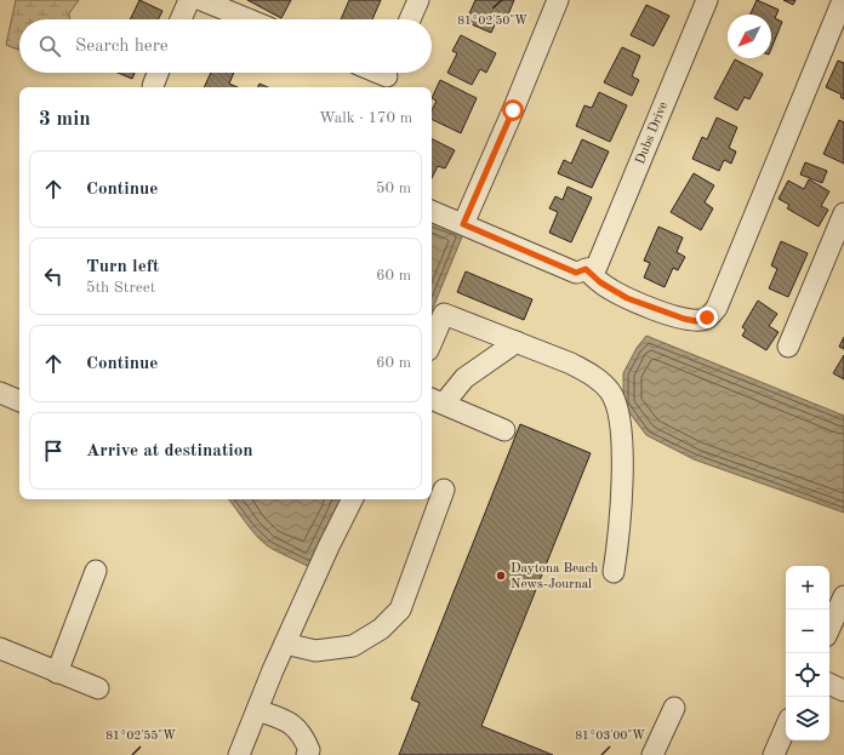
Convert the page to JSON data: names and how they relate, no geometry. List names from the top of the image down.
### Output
{
  "streets": {
    "street": ["Dubs Drive"]
  },
  "places": ["Daytona Beach News-Journal"],
  "north": "bottom left",
  "page": {
    "search": "Search here",
    "heading": ["3 min", "Walk · 170 m"],
    "list": [
      ["Continue", "50 m"],
      ["Turn left", "5th Street", "60 m"],
      ["Continue", "60 m"],
      "Arrive at destination"
    ],
    "map_buttons": ["+", "−"]
  },
  "coordinates": ["81°02'50\"W", "81°02'55\"W", "81°03'00\"W"]
}
